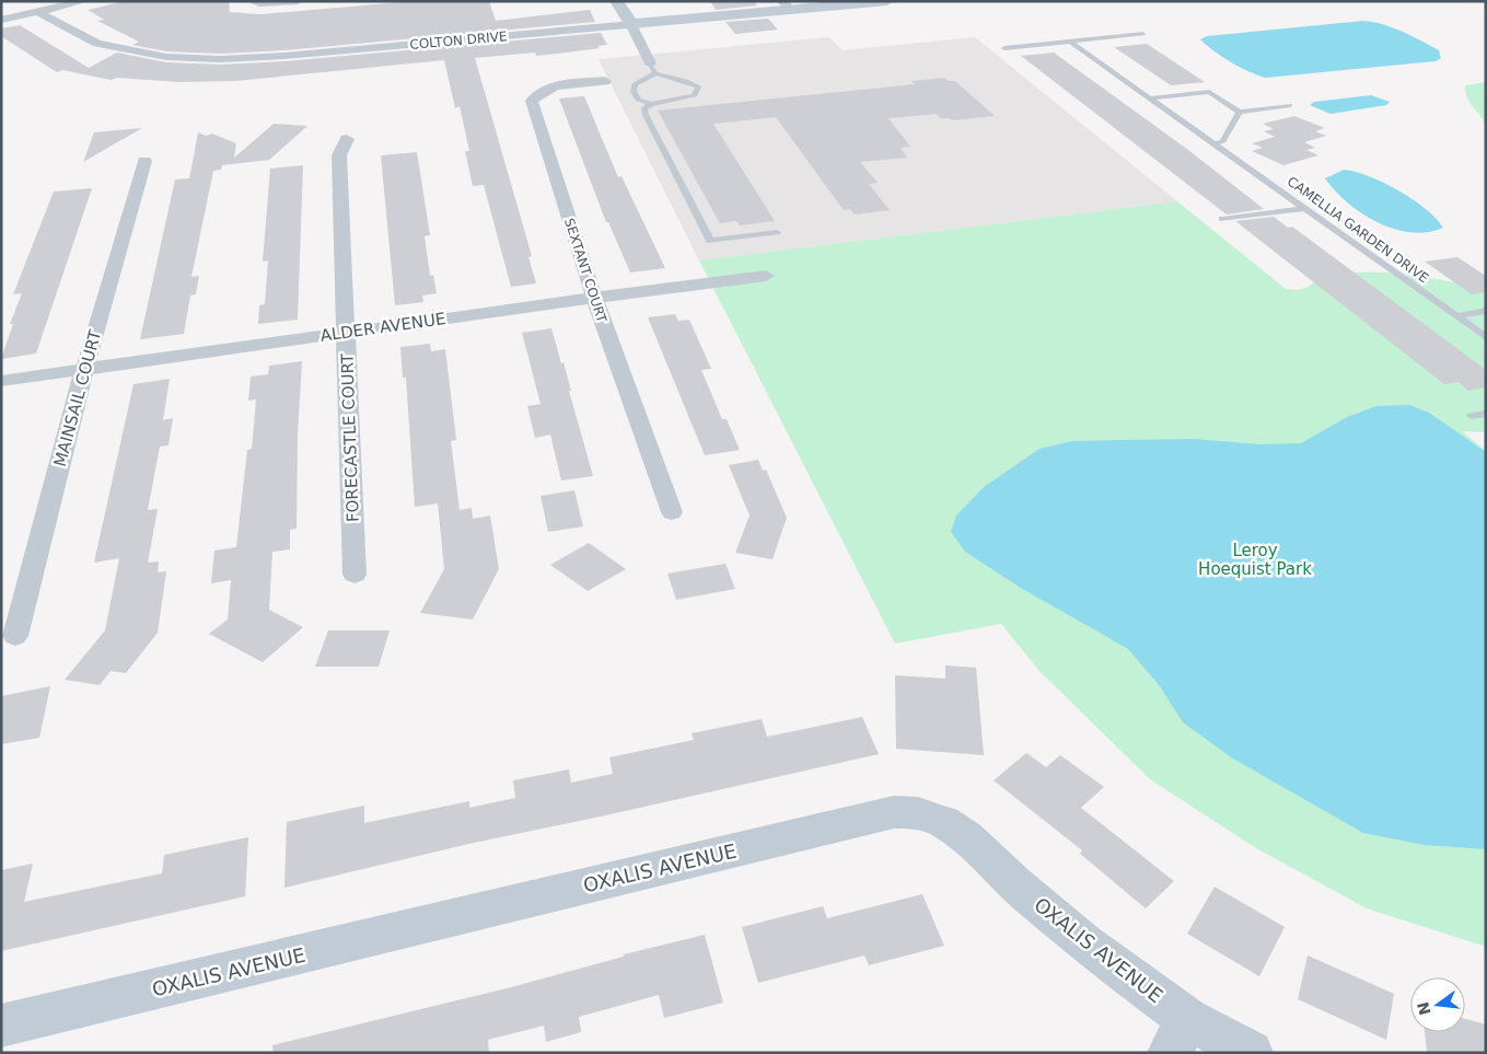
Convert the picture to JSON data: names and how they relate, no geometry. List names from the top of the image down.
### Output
{
  "streets": {
    "street": [
      "COLTON DRIVE",
      "SEXTANT COURT",
      "ALDER AVENUE",
      "MAINSAIL COURT",
      "FORECASTLE COURT",
      "OXALIS AVENUE"
    ],
    "lane": ["CAMELLIA GARDEN DRIVE"]
  },
  "crossings": [
    ["SEXTANT COURT", "ALDER AVENUE"],
    ["ALDER AVENUE", "MAINSAIL COURT"],
    ["ALDER AVENUE", "FORECASTLE COURT"]
  ],
  "parks": ["Leroy Hoequist Park"],
  "north": "left"
}
